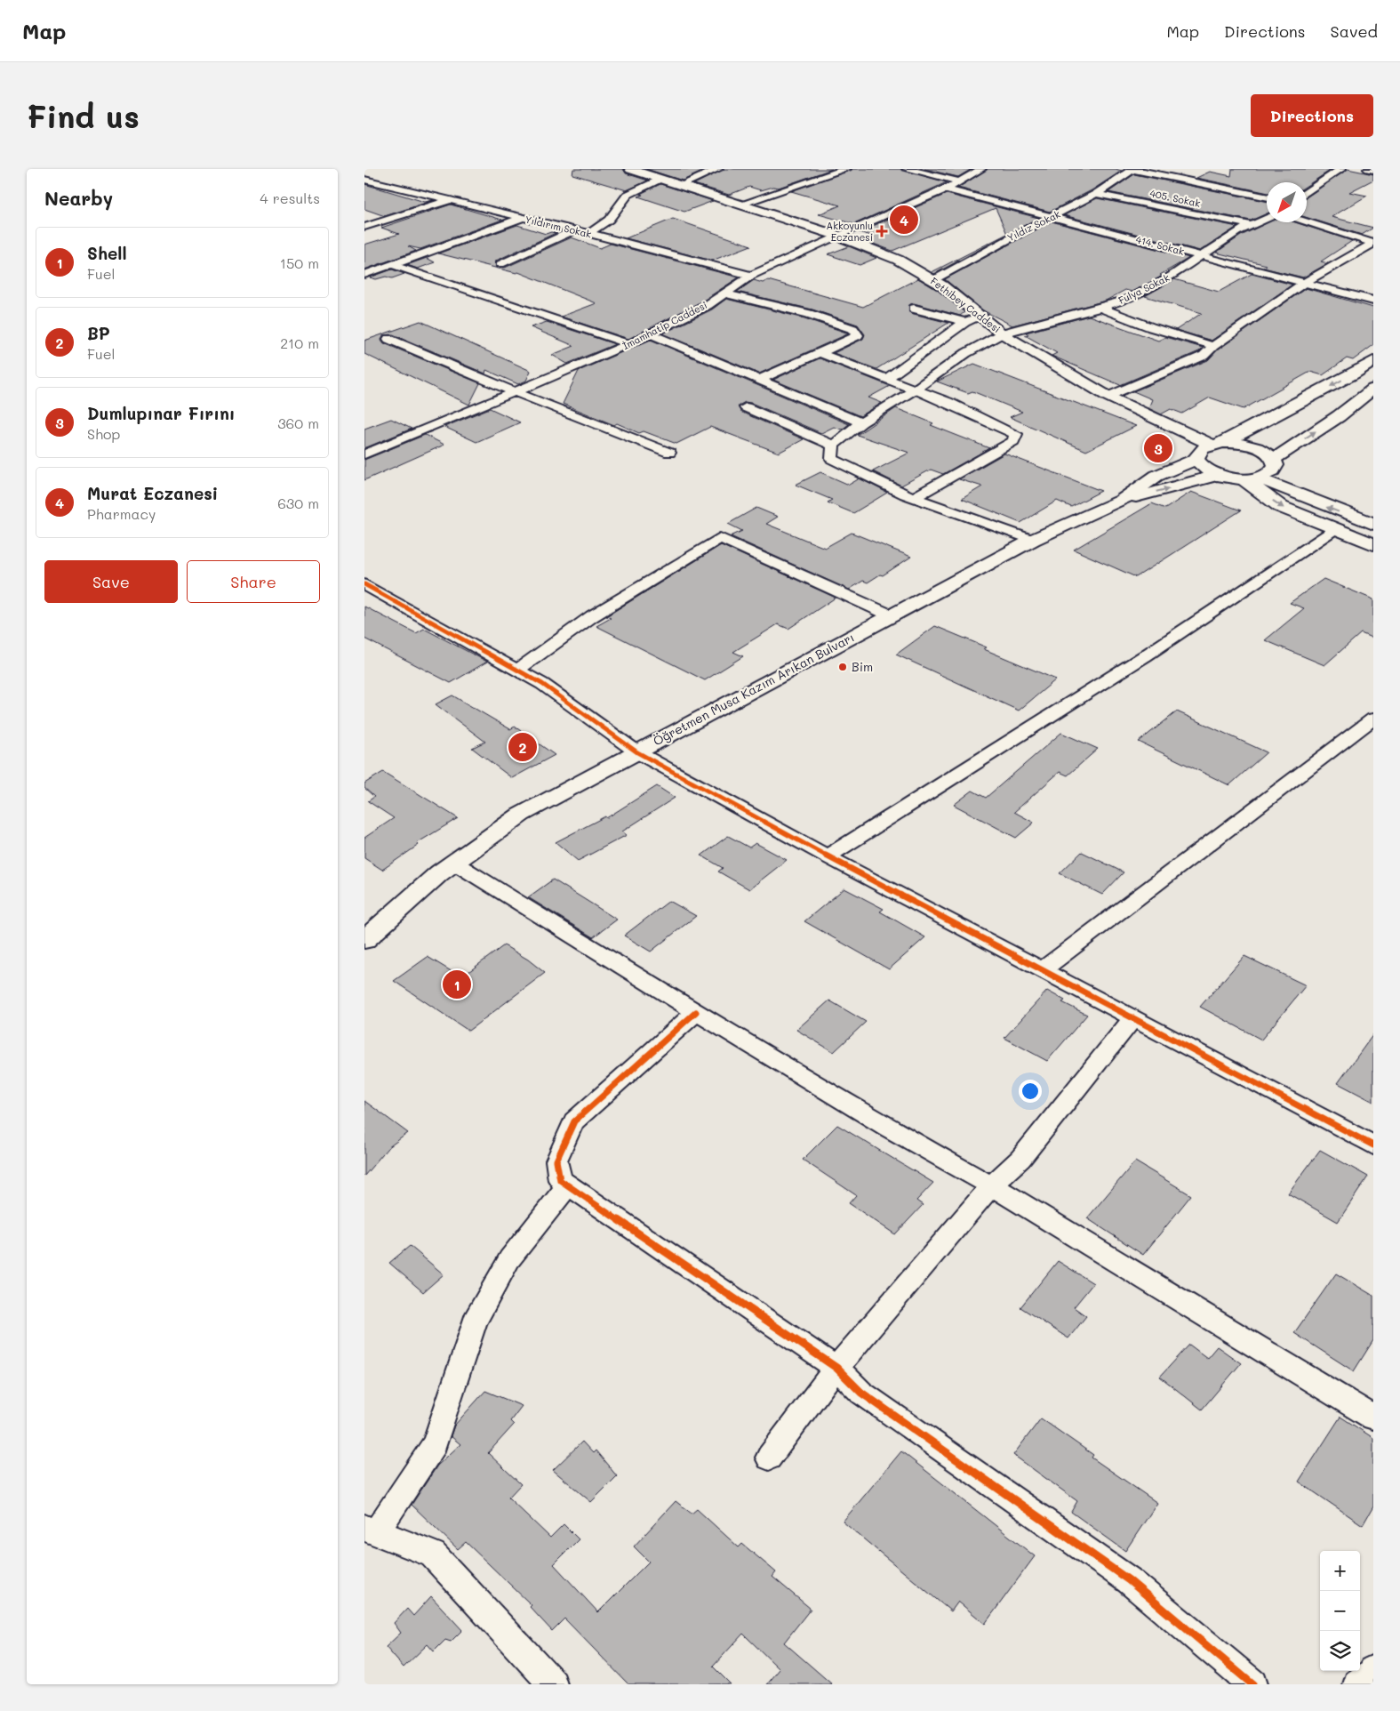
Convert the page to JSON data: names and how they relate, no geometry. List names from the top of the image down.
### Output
{
  "streets": {
    "street": [
      "405. Sokak",
      "Yıldız Sokak",
      "Yıldırım Sokak",
      "414. Sokak",
      "Fulya Sokak",
      "Fethibey Caddesi",
      "İmamhatip Caddesi",
      "Öğretmen Musa Kazım Arıkan Bulvarı"
    ]
  },
  "crossings": [
    ["405. Sokak", "Yıldız Sokak"],
    ["405. Sokak", "Fulya Sokak"],
    ["Yıldız Sokak", "414. Sokak"],
    ["Yıldız Sokak", "Fethibey Caddesi"],
    ["Yıldırım Sokak", "İmamhatip Caddesi"],
    ["414. Sokak", "Fulya Sokak"],
    ["414. Sokak", "İmamhatip Caddesi"],
    ["Fulya Sokak", "Fethibey Caddesi"],
    ["Fethibey Caddesi", "İmamhatip Caddesi"]
  ],
  "places": {
    "health": ["Akkoyunlu Eczanesi"],
    "other": ["Bim"]
  },
  "north": "bottom left",
  "page": {
    "header": "Map",
    "nav": ["Map", "Directions", "Saved"],
    "buttons": [
      "Directions",
      ["Save", "Share"]
    ],
    "title": "Find us",
    "heading": ["Nearby", "4 results"],
    "pins": [
      "4",
      "3",
      "2",
      "1"
    ],
    "list": [
      {
        "mark": "1",
        "name": "Shell",
        "note": "Fuel",
        "value": "150 m"
      },
      {
        "mark": "2",
        "name": "BP",
        "note": "Fuel",
        "value": "210 m"
      },
      {
        "mark": "3",
        "name": "Dumlupınar Fırını",
        "note": "Shop",
        "value": "360 m"
      },
      {
        "mark": "4",
        "name": "Murat Eczanesi",
        "note": "Pharmacy",
        "value": "630 m"
      }
    ],
    "map_buttons": ["+", "−"]
  }
}
